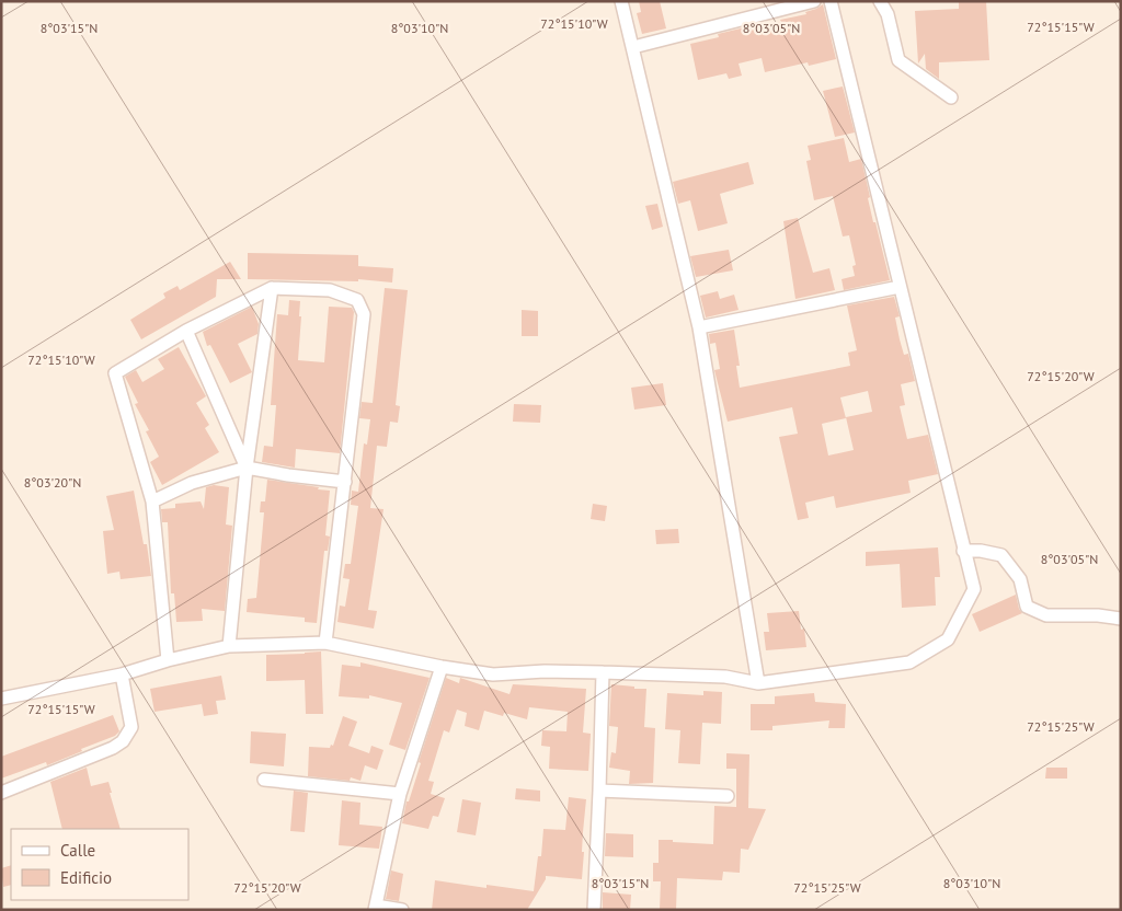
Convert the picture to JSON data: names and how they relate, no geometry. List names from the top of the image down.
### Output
{
  "legend": ["Calle", "Edificio"],
  "coordinates": [
    "72°15'10\"W",
    "72°15'15\"W",
    "8°03'05\"N",
    "8°03'15\"N",
    "8°03'10\"N",
    "72°15'20\"W",
    "8°03'20\"N",
    "72°15'25\"W"
  ]
}
